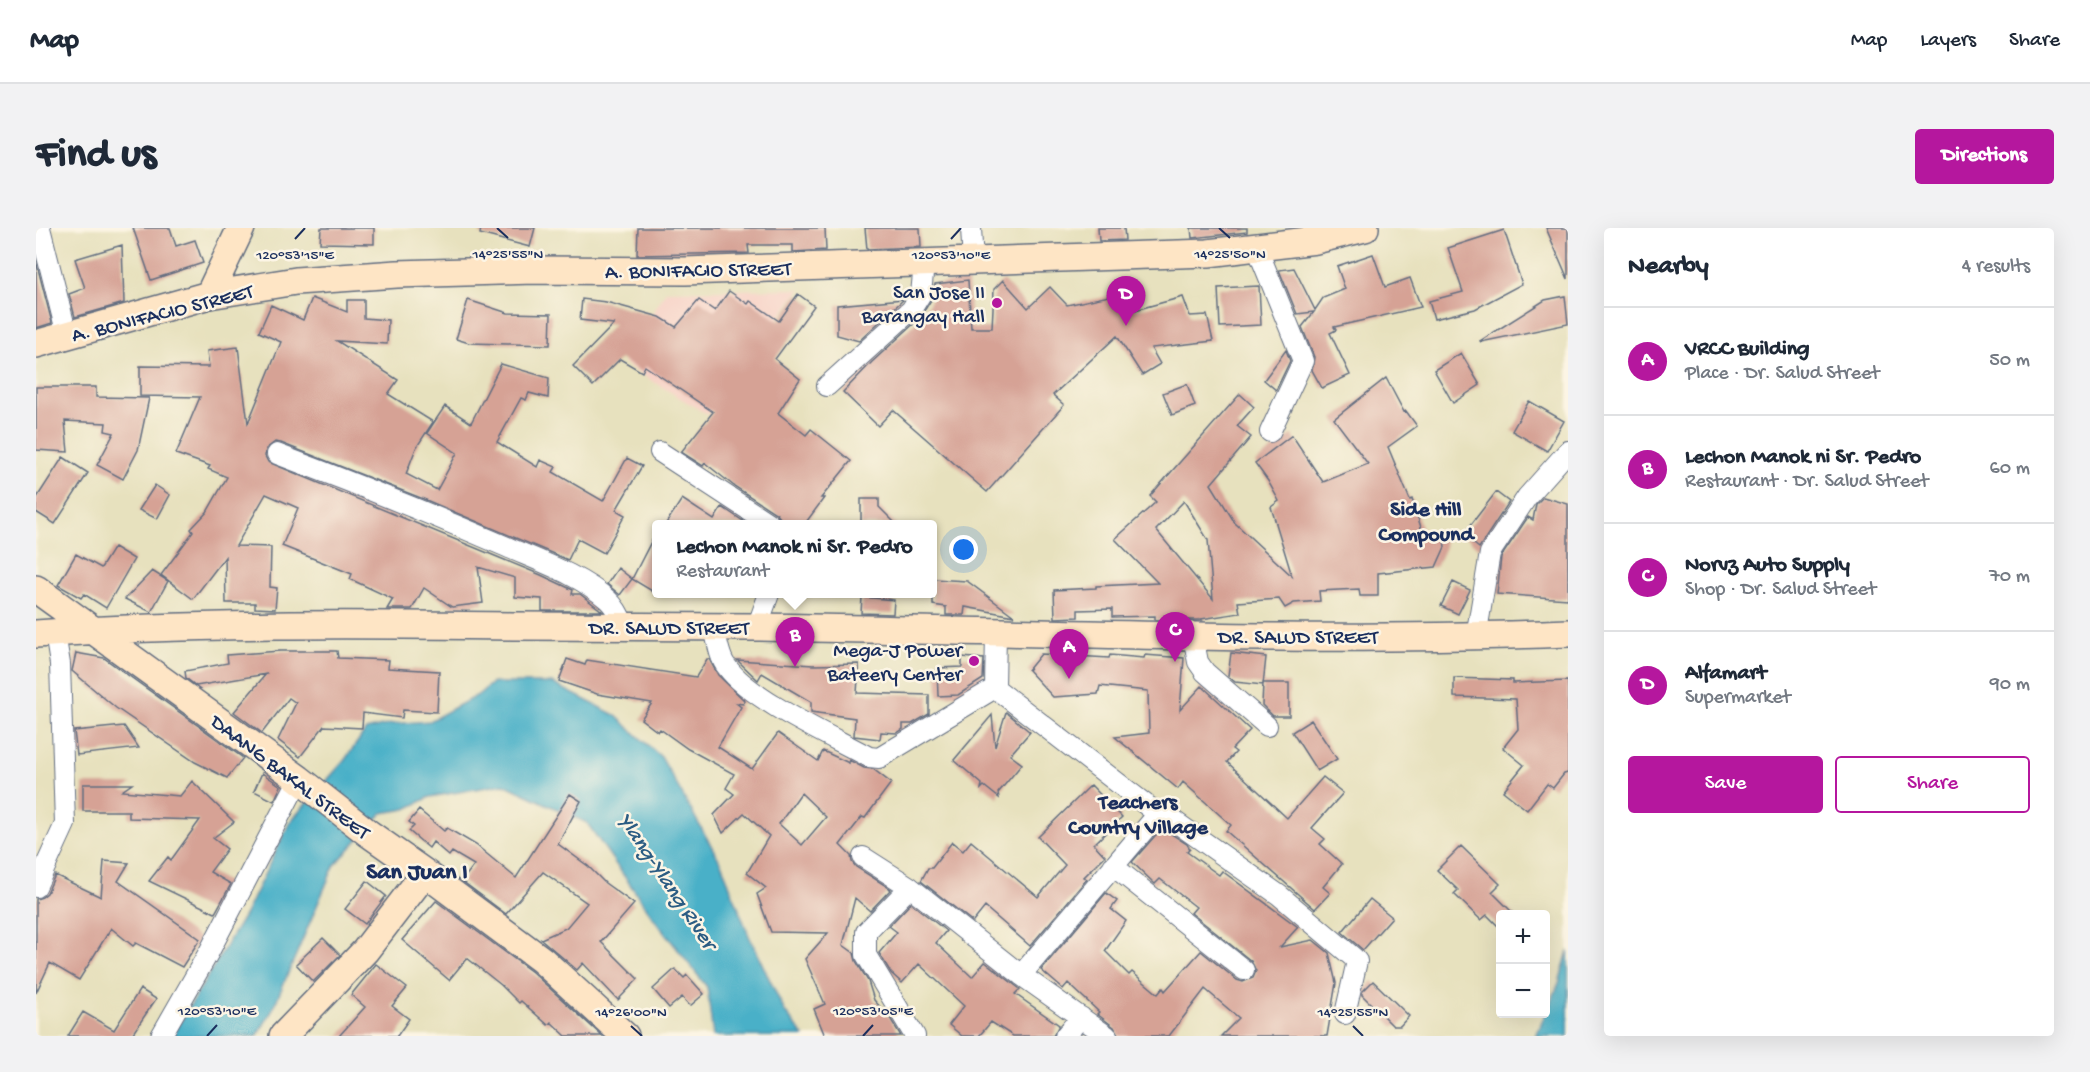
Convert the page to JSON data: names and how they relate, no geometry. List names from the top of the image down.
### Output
{
  "streets": {
    "main road": ["A. BONIFACIO STREET", "DR. SALUD STREET", "DAANG BAKAL STREET"]
  },
  "crossings": [
    ["DR. SALUD STREET", "DAANG BAKAL STREET"]
  ],
  "districts": ["Side Hill Compound", "Teachers Country Village", "San Juan I"],
  "water": ["Ylang-Ylang River"],
  "places": ["San Jose II Barangay Hall", "Mega-J Power Bateery Center"],
  "page": {
    "header": "Map",
    "nav": ["Map", "Layers", "Share"],
    "buttons": [
      "Directions",
      ["Save", "Share"]
    ],
    "title": "Find us",
    "heading": ["Nearby", "4 results"],
    "pins": [
      "D",
      "C",
      "B",
      "A"
    ],
    "list": [
      {
        "mark": "A",
        "name": "VRCC Building",
        "note": "Place · Dr. Salud Street",
        "value": "50 m"
      },
      {
        "mark": "B",
        "name": "Lechon Manok ni Sr. Pedro",
        "note": "Restaurant · Dr. Salud Street",
        "value": "60 m"
      },
      {
        "mark": "C",
        "name": "Norvz Auto Supply",
        "note": "Shop · Dr. Salud Street",
        "value": "70 m"
      },
      {
        "mark": "D",
        "name": "Alfamart",
        "note": "Supermarket",
        "value": "90 m"
      }
    ],
    "popup": ["Lechon Manok ni Sr. Pedro", "Restaurant"],
    "map_buttons": ["+", "−"]
  },
  "coordinates": [
    "14°25'55\"N",
    "14°25'50\"N",
    "120°53'10\"E",
    "120°53'15\"E",
    "120°53'05\"E",
    "14°26'00\"N"
  ]
}
